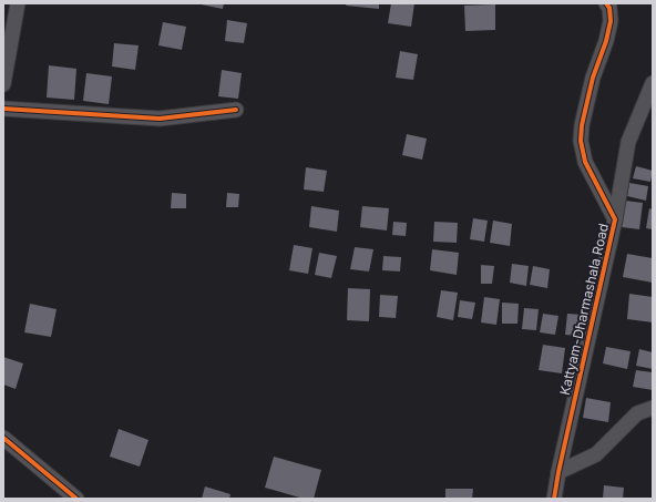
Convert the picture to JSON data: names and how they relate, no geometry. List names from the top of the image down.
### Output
{
  "streets": {
    "street": ["Kattyam-Dharmashala Road"]
  }
}
